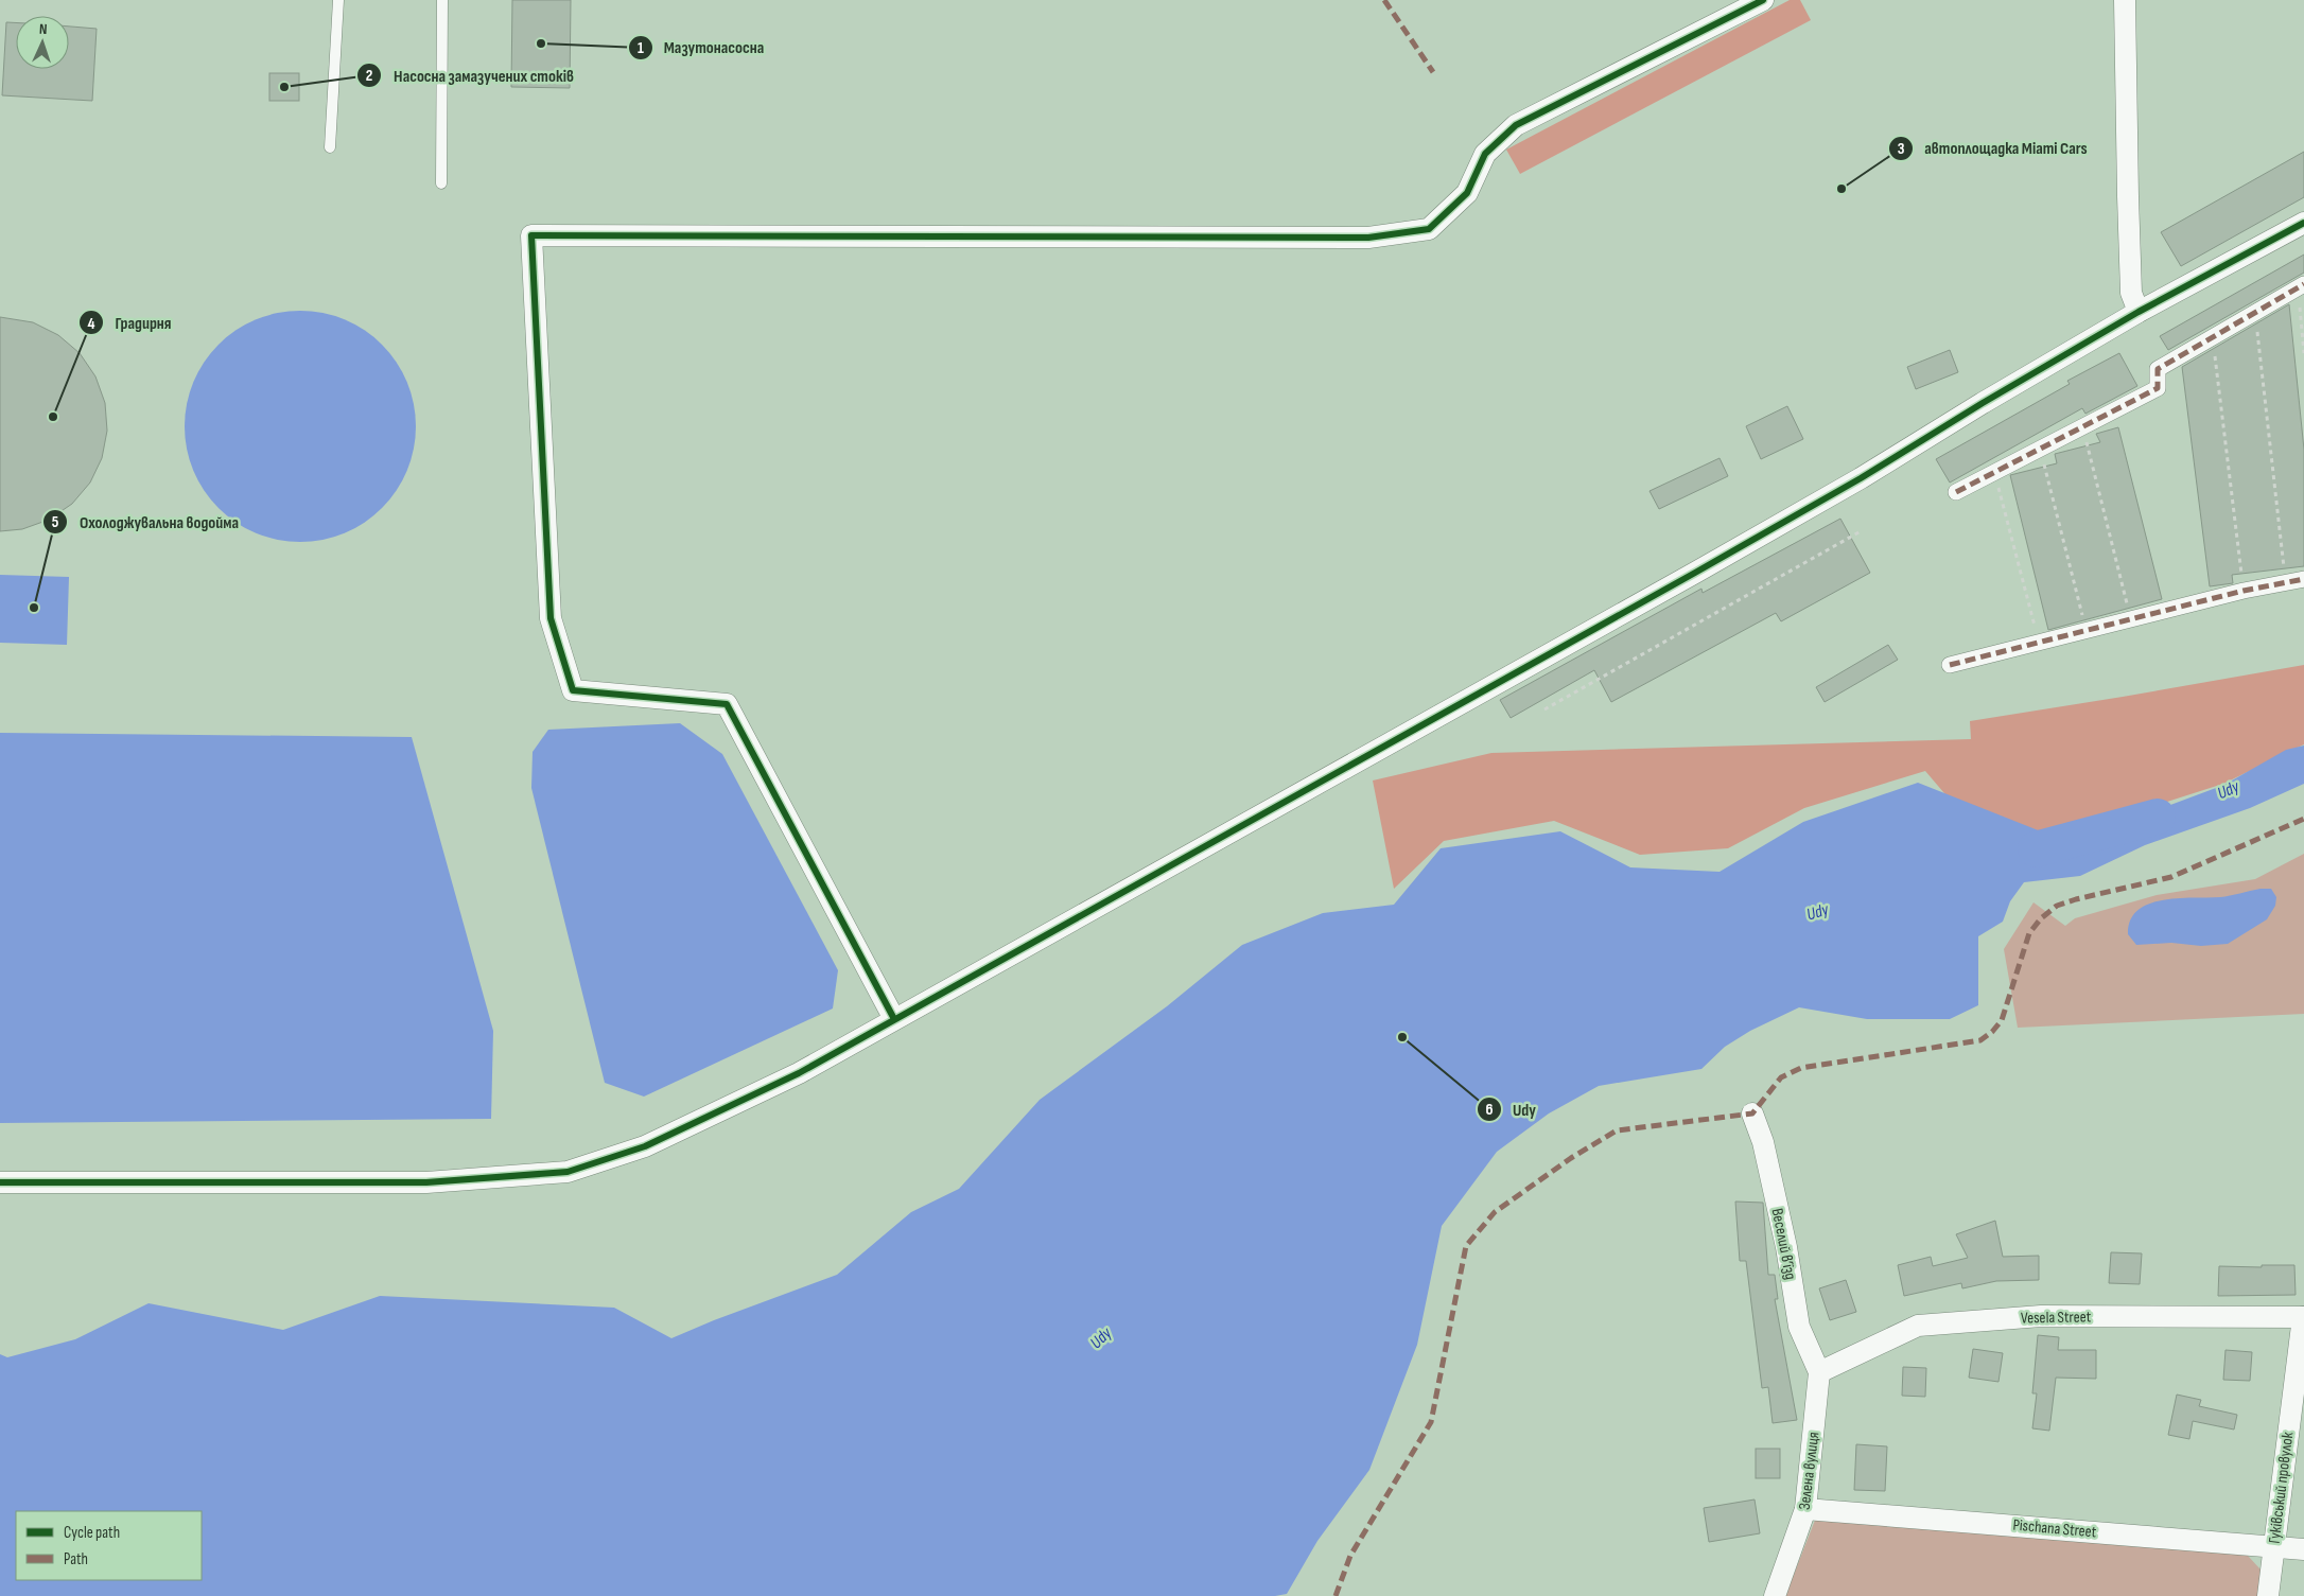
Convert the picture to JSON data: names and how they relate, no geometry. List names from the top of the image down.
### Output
{
  "streets": {
    "street": [
      "Веселий в’їзд",
      "Vesela Street",
      "Зелена вулиця",
      "Гуківський провулок",
      "Pischana Street"
    ]
  },
  "crossings": [
    ["Веселий в’їзд", "Vesela Street"],
    ["Веселий в’їзд", "Зелена вулиця"],
    ["Vesela Street", "Зелена вулиця"],
    ["Vesela Street", "Гуківський провулок"],
    ["Зелена вулиця", "Pischana Street"],
    ["Гуківський провулок", "Pischana Street"]
  ],
  "water": ["Udy"],
  "places": [
    "Мазутонасосна",
    "Насосна замазучених стоків",
    "автоплощадка Miami Cars",
    "Градирня",
    "Охолоджувальна водойма",
    "Udy"
  ],
  "legend": ["Cycle path", "Path"],
  "north": "top"
}
